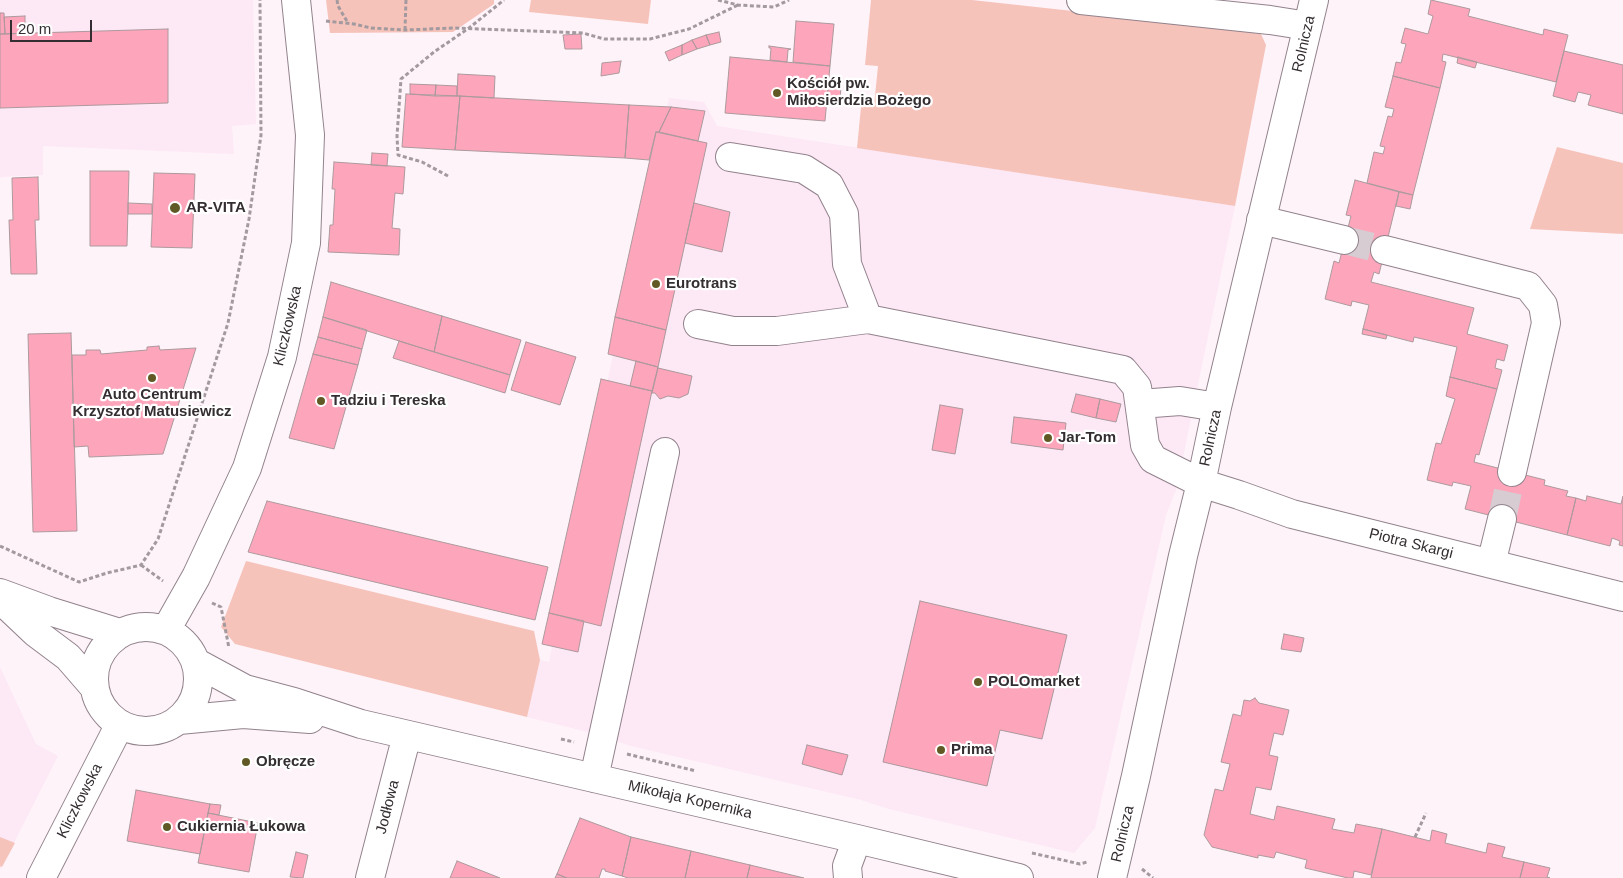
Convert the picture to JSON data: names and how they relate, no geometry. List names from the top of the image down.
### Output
{
  "streets": {
    "street": [
      "Rolnicza",
      "Kliczkowska",
      "Piotra Skargi",
      "Mikołaja Kopernika",
      "Jodłowa"
    ]
  },
  "crossings": [
    ["Rolnicza", "Piotra Skargi"],
    ["Kliczkowska", "Mikołaja Kopernika"],
    ["Mikołaja Kopernika", "Jodłowa"]
  ],
  "places": [
    "Kościół pw. Miłosierdzia Bożego",
    "AR-VITA",
    "Eurotrans",
    "Auto Centrum Krzysztof Matusiewicz",
    "Tadziu i Tereska",
    "Jar-Tom",
    "POLOmarket",
    "Prima",
    "Obręcze",
    "Cukiernia Łukowa"
  ],
  "scale_bar": "20 m"
}
